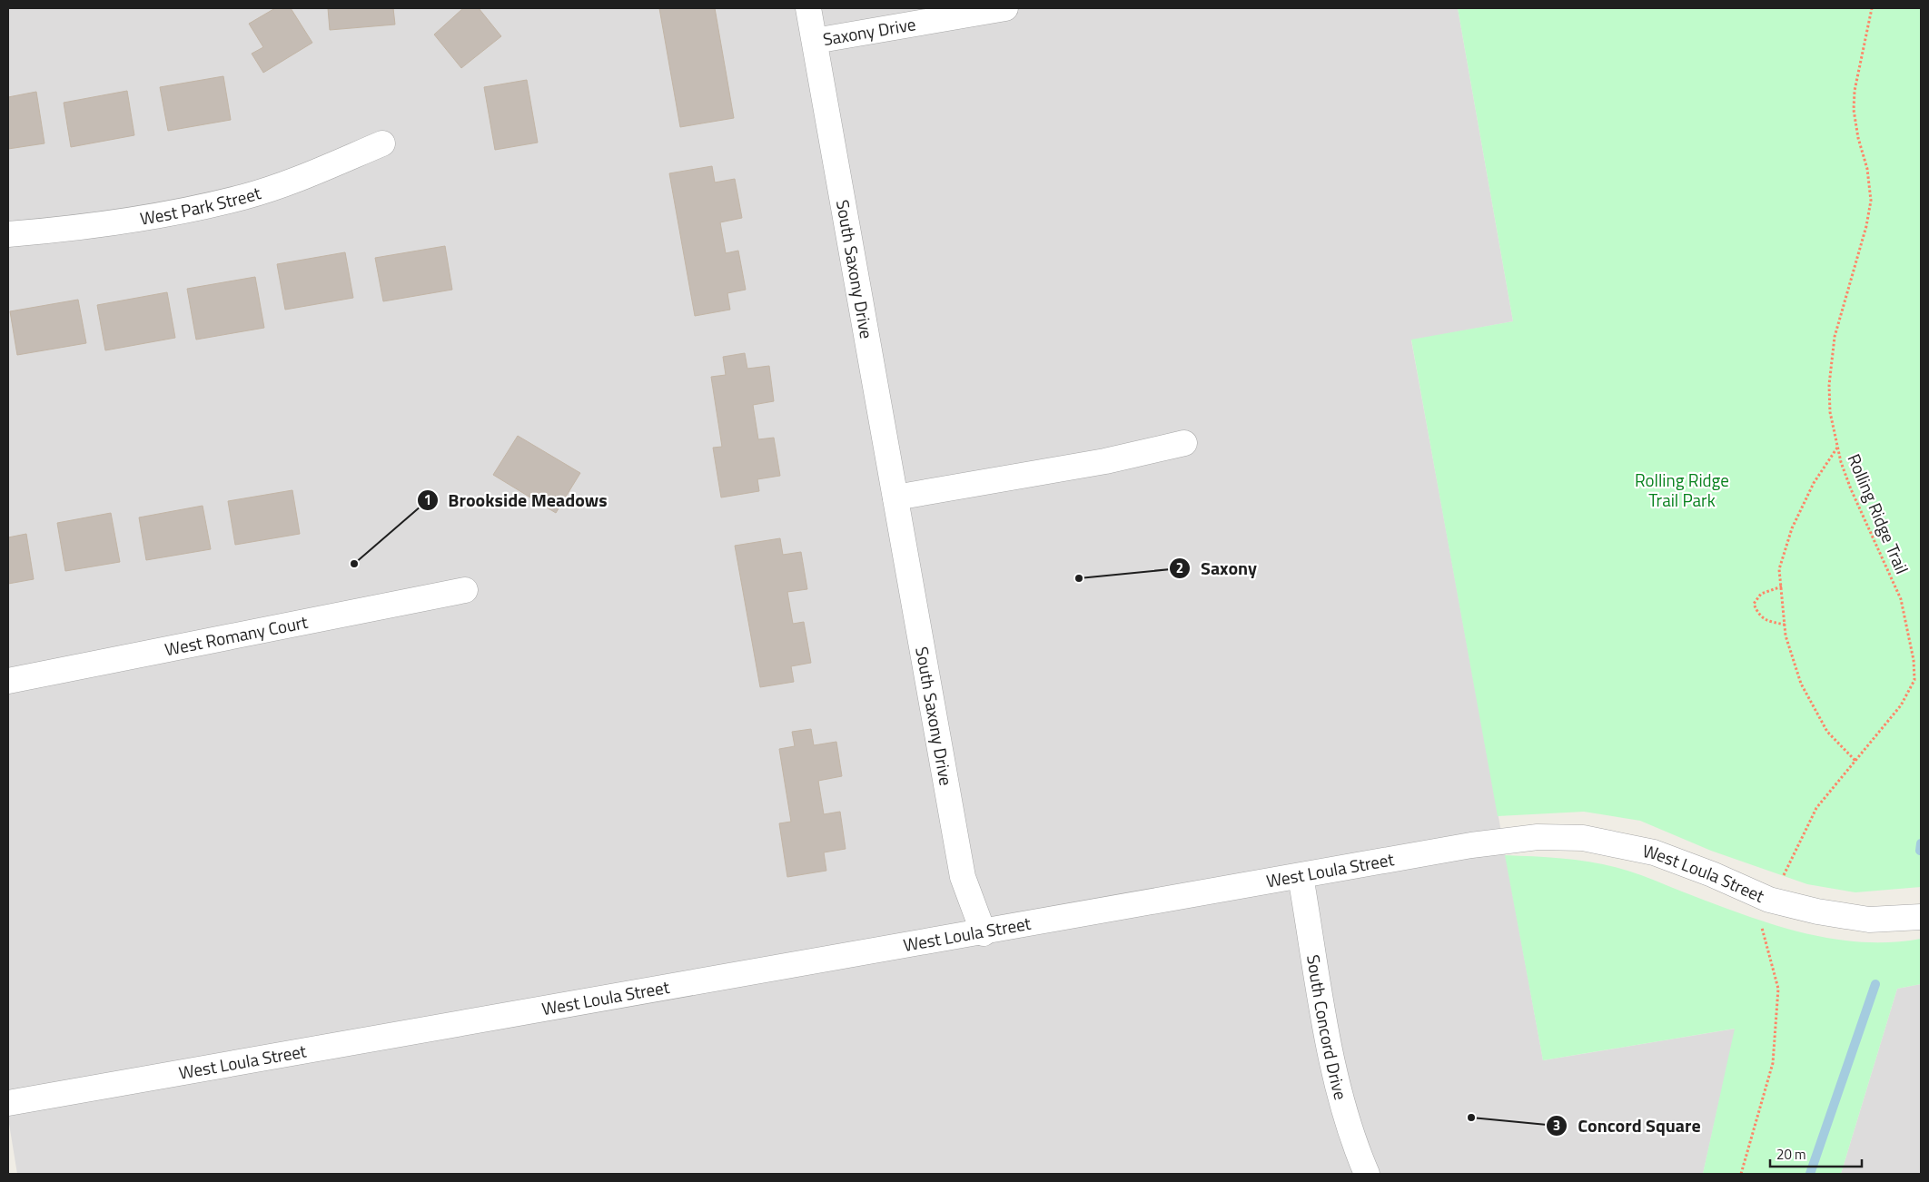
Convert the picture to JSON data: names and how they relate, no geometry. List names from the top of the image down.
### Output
{
  "streets": {
    "street": [
      "Saxony Drive",
      "West Park Street",
      "South Saxony Drive",
      "West Romany Court",
      "West Loula Street",
      "South Concord Drive"
    ],
    "path": ["Rolling Ridge Trail"]
  },
  "crossings": [
    ["Saxony Drive", "South Saxony Drive"],
    ["South Saxony Drive", "West Loula Street"],
    ["Rolling Ridge Trail", "West Loula Street"],
    ["West Loula Street", "South Concord Drive"]
  ],
  "parks": ["Rolling Ridge Trail Park"],
  "places": ["Brookside Meadows", "Saxony", "Concord Square"],
  "scale_bar": "20 m"
}
